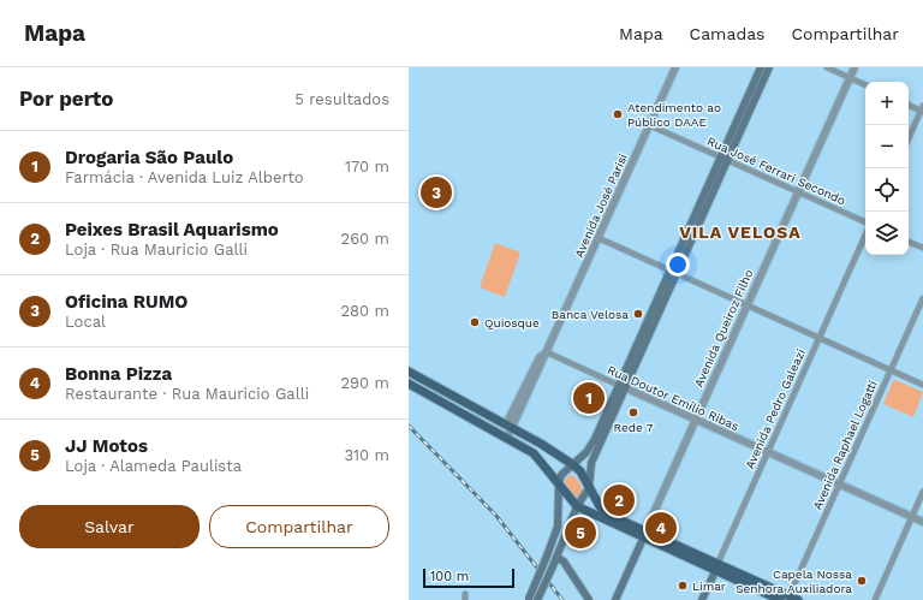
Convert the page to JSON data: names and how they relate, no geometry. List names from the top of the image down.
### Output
{
  "streets": {
    "main road": ["Avenida Queiroz Filho", "Avenida Pedro Galeazi"],
    "street": [
      "Rua José Ferrari Secondo",
      "Avenida José Parisi",
      "Rua Doutor Emílio Ribas",
      "Avenida Raphael Logatti"
    ]
  },
  "crossings": [
    ["Rua José Ferrari Secondo", "Avenida José Parisi"],
    ["Rua José Ferrari Secondo", "Avenida Queiroz Filho"],
    ["Avenida José Parisi", "Rua Doutor Emílio Ribas"],
    ["Avenida Queiroz Filho", "Rua Doutor Emílio Ribas"],
    ["Rua Doutor Emílio Ribas", "Avenida Pedro Galeazi"],
    ["Rua Doutor Emílio Ribas", "Avenida Raphael Logatti"]
  ],
  "districts": ["VILA VELOSA"],
  "places": [
    "Atendimento ao Público DAAE",
    "Banca Velosa",
    "Quiosque",
    "Rede 7",
    "Capela Nossa Senhora Auxiliadora",
    "Limar"
  ],
  "scale_bar": "100 m",
  "page": {
    "header": "Mapa",
    "nav": ["Mapa", "Camadas", "Compartilhar"],
    "heading": ["Por perto", "5 resultados"],
    "map_buttons": ["+", "−"],
    "list": [
      {
        "mark": "1",
        "name": "Drogaria São Paulo",
        "note": "Farmácia · Avenida Luiz Alberto",
        "value": "170 m"
      },
      {
        "mark": "2",
        "name": "Peixes Brasil Aquarismo",
        "note": "Loja · Rua Mauricio Galli",
        "value": "260 m"
      },
      {
        "mark": "3",
        "name": "Oficina RUMO",
        "note": "Local",
        "value": "280 m"
      },
      {
        "mark": "4",
        "name": "Bonna Pizza",
        "note": "Restaurante · Rua Mauricio Galli",
        "value": "290 m"
      },
      {
        "mark": "5",
        "name": "JJ Motos",
        "note": "Loja · Alameda Paulista",
        "value": "310 m"
      }
    ],
    "pins": [
      "3",
      "1",
      "2",
      "4",
      "5"
    ],
    "buttons": ["Salvar", "Compartilhar"],
    "scale": "100 m"
  }
}
